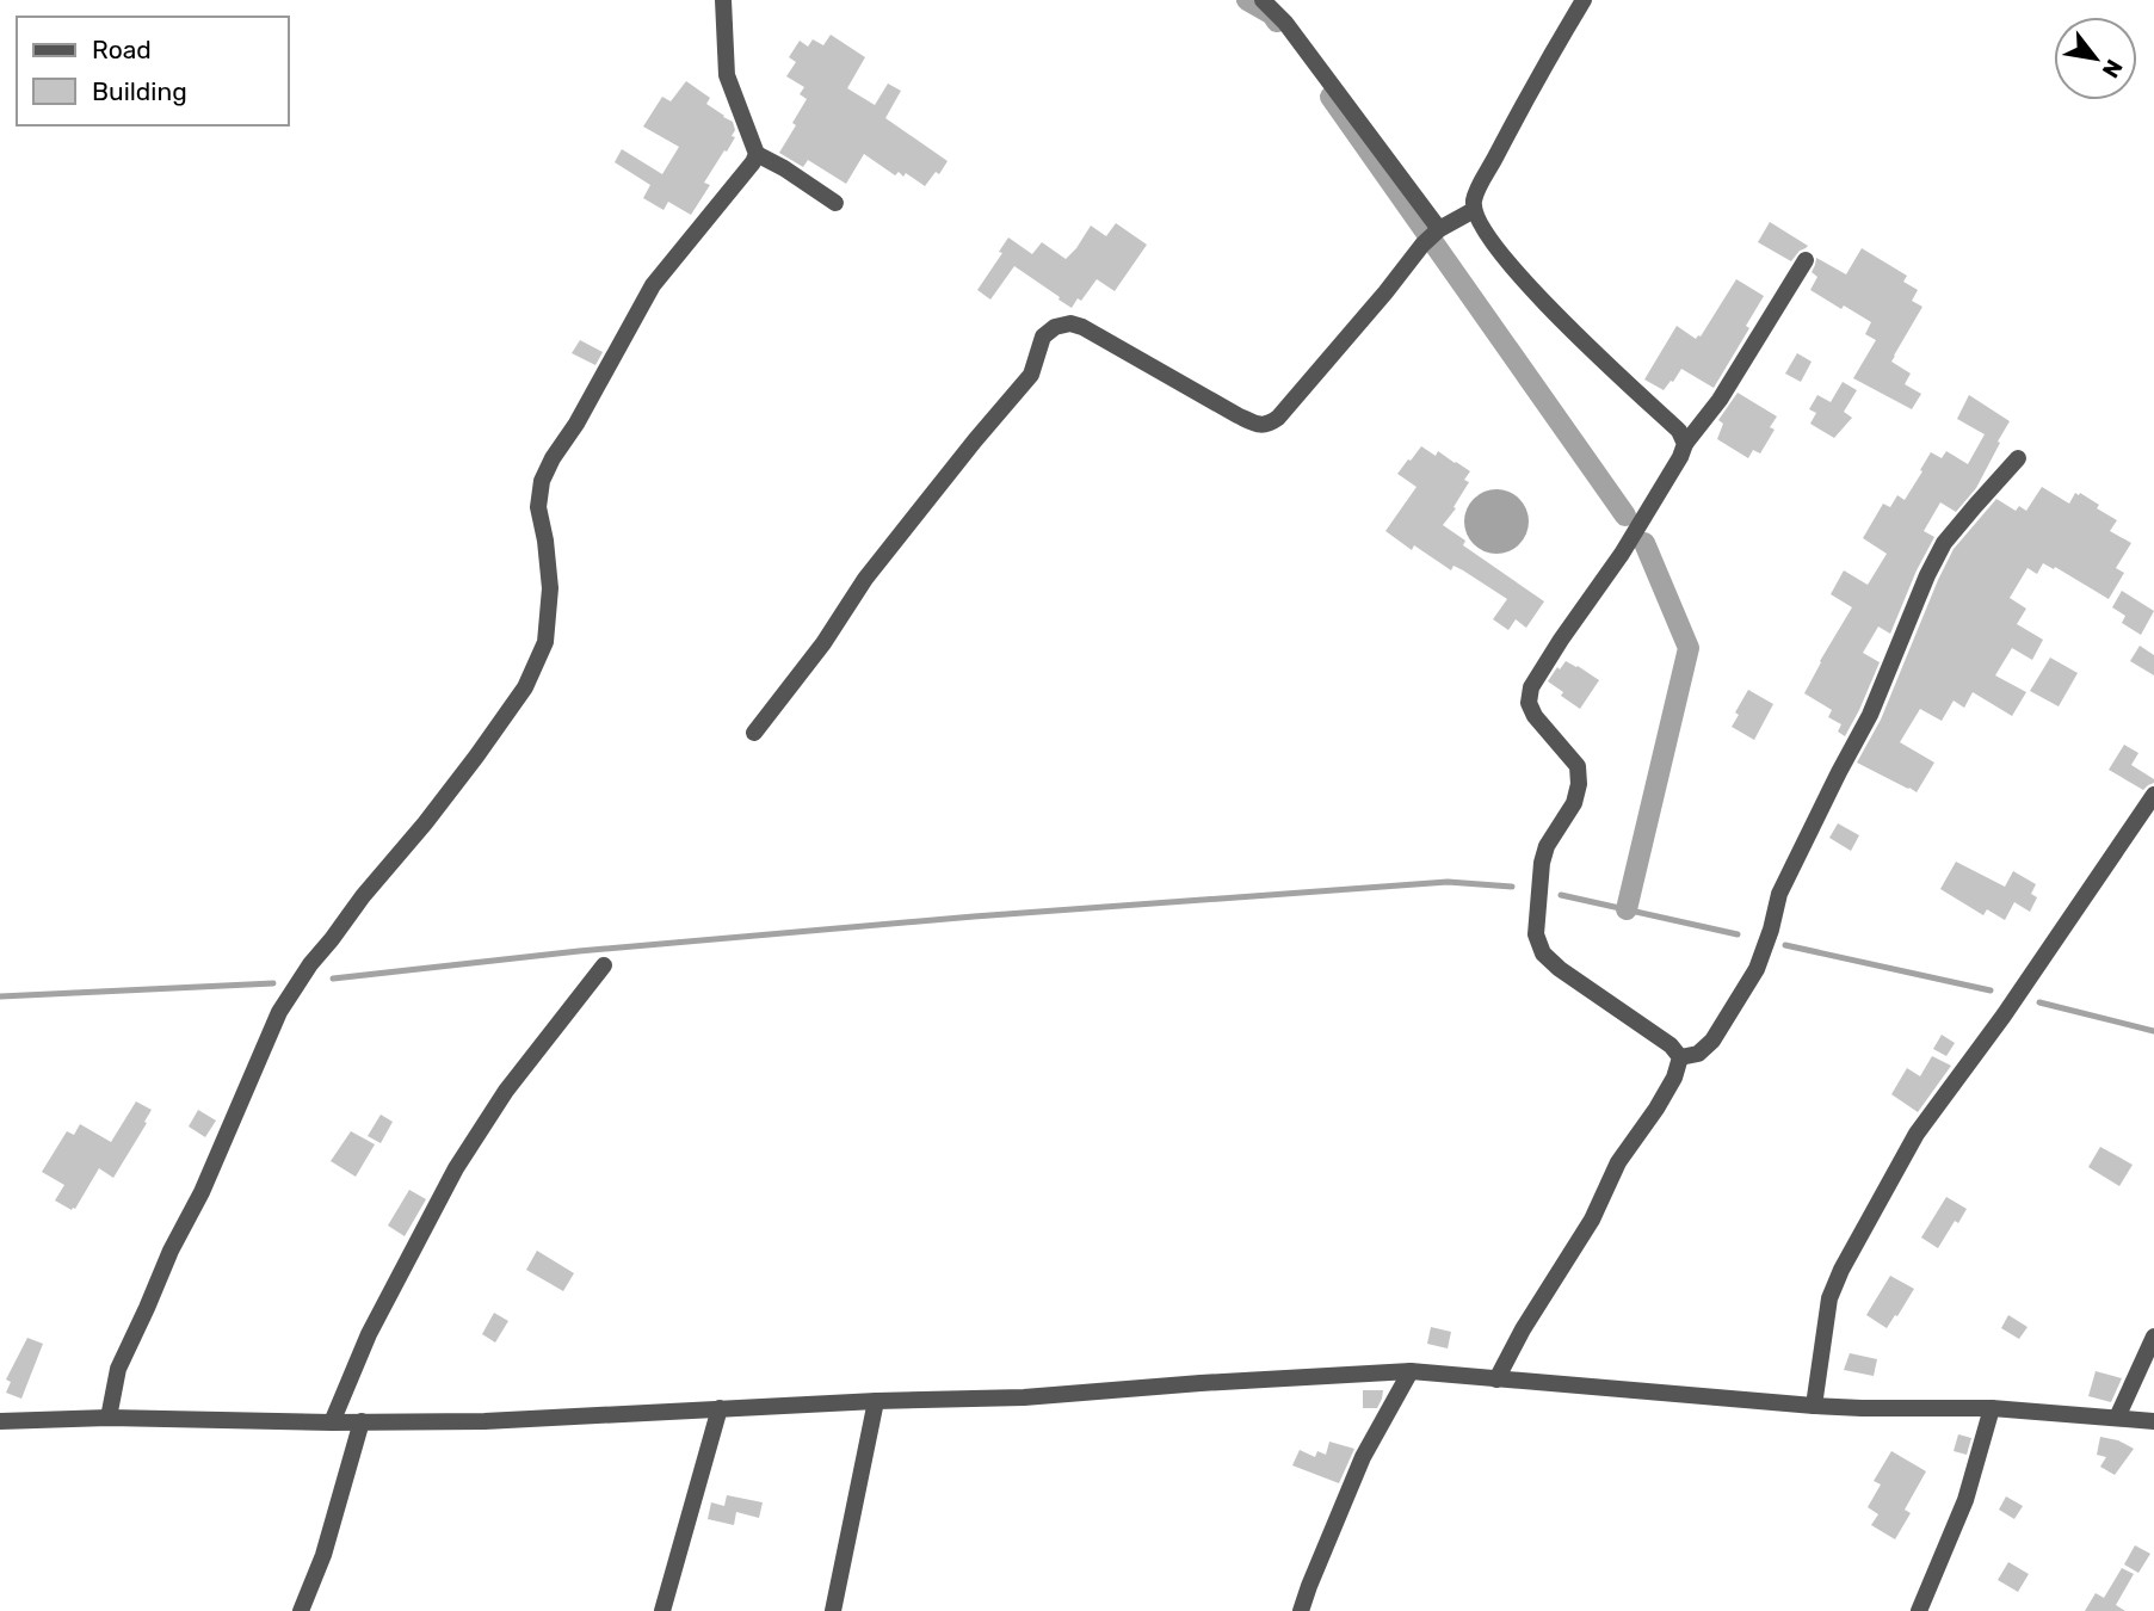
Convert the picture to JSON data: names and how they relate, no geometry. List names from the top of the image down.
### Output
{
  "legend": ["Road", "Building"],
  "north": "bottom right"
}
